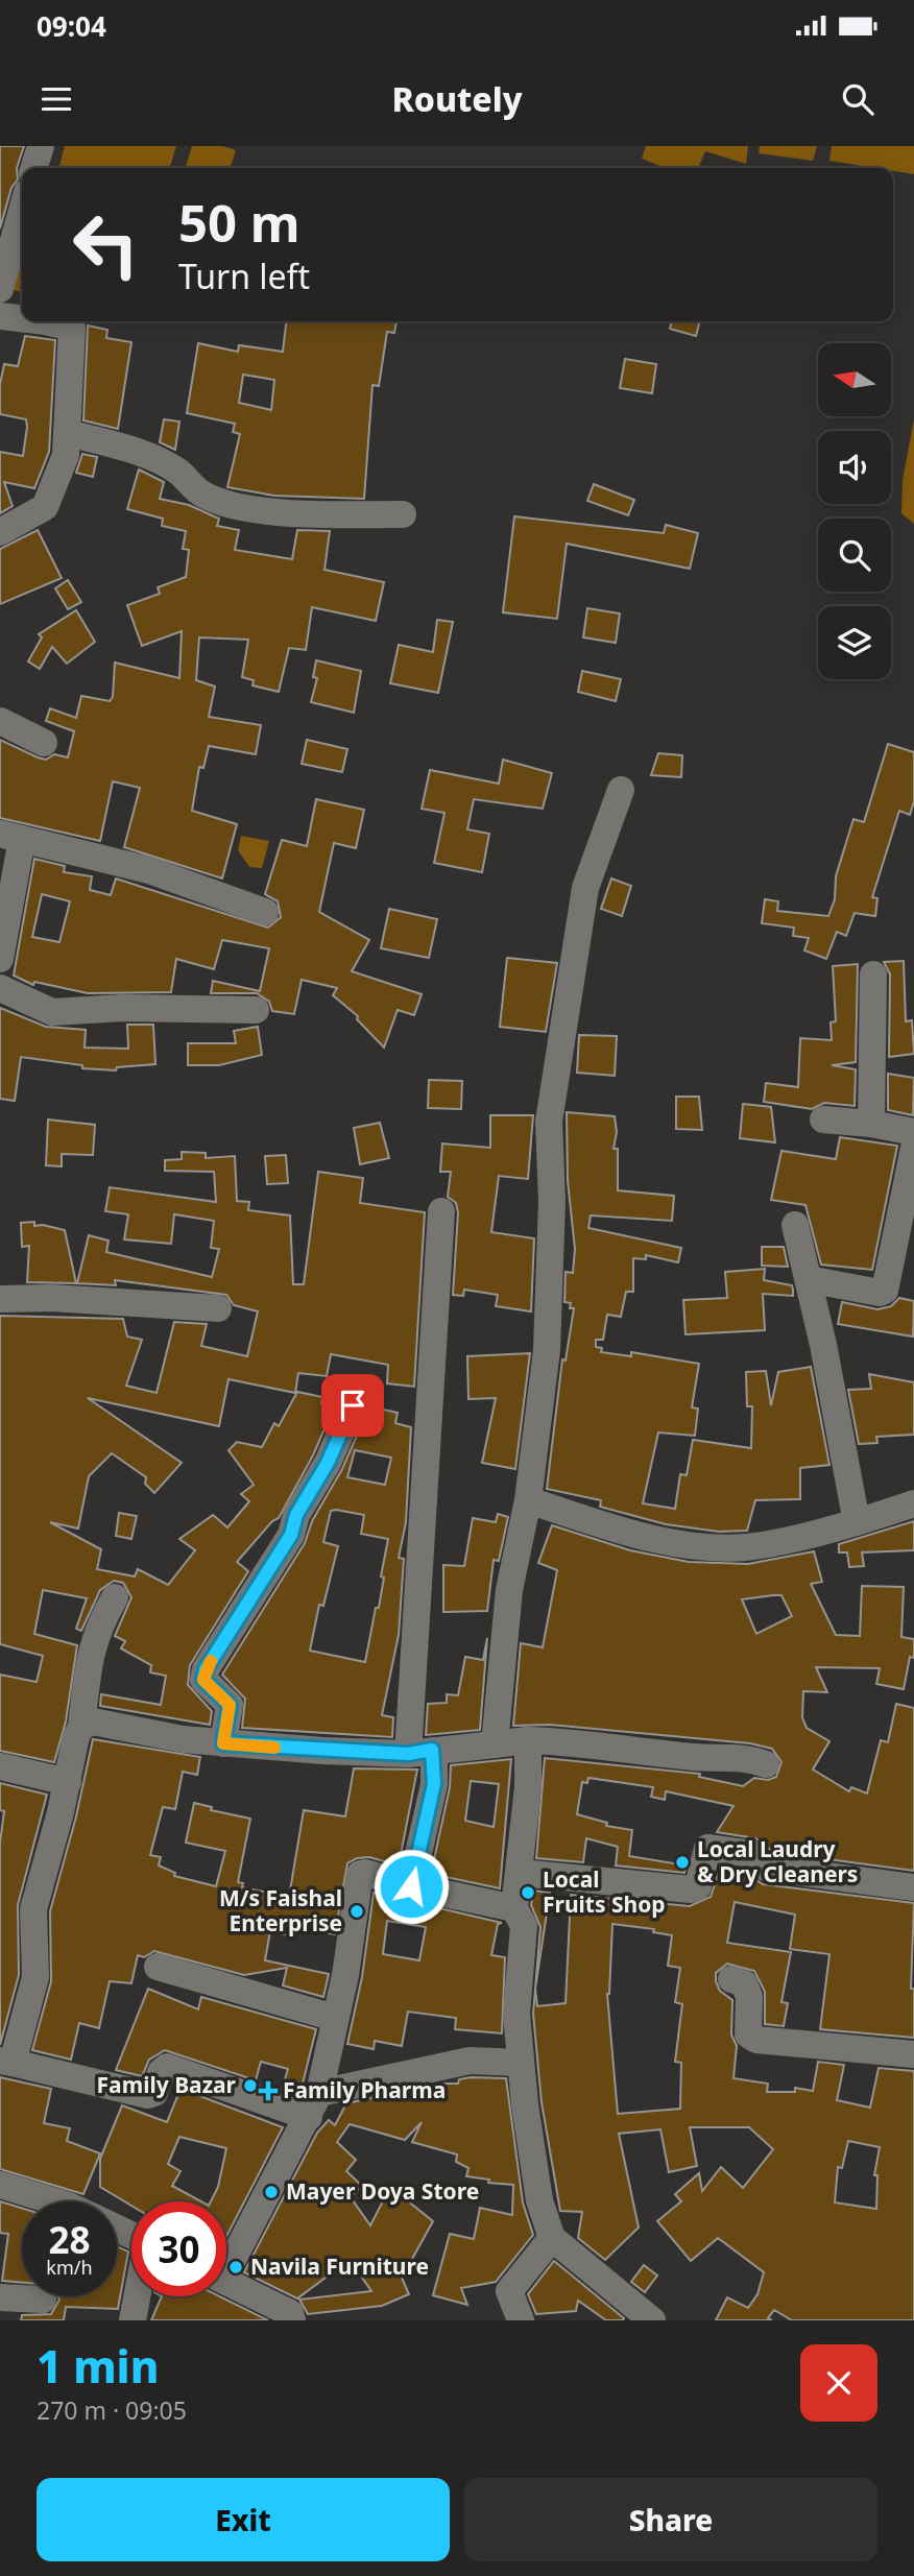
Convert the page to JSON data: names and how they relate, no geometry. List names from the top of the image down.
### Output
{
  "places": {
    "other": [
      "Local Laudry & Dry Cleaners",
      "Local Fruits Shop",
      "M/s Faishal Enterprise",
      "Family Bazar",
      "Mayer Doya Store",
      "Navila Furniture"
    ],
    "health": ["Family Pharma"]
  },
  "north": "left",
  "page": {
    "status": "09:04",
    "header": "Routely",
    "turn": ["50 m", "Turn left"],
    "speed": "28 km/h",
    "limit": "30",
    "heading": ["1 min", "270 m · 09:05"],
    "buttons": ["Exit", "Share"]
  }
}
